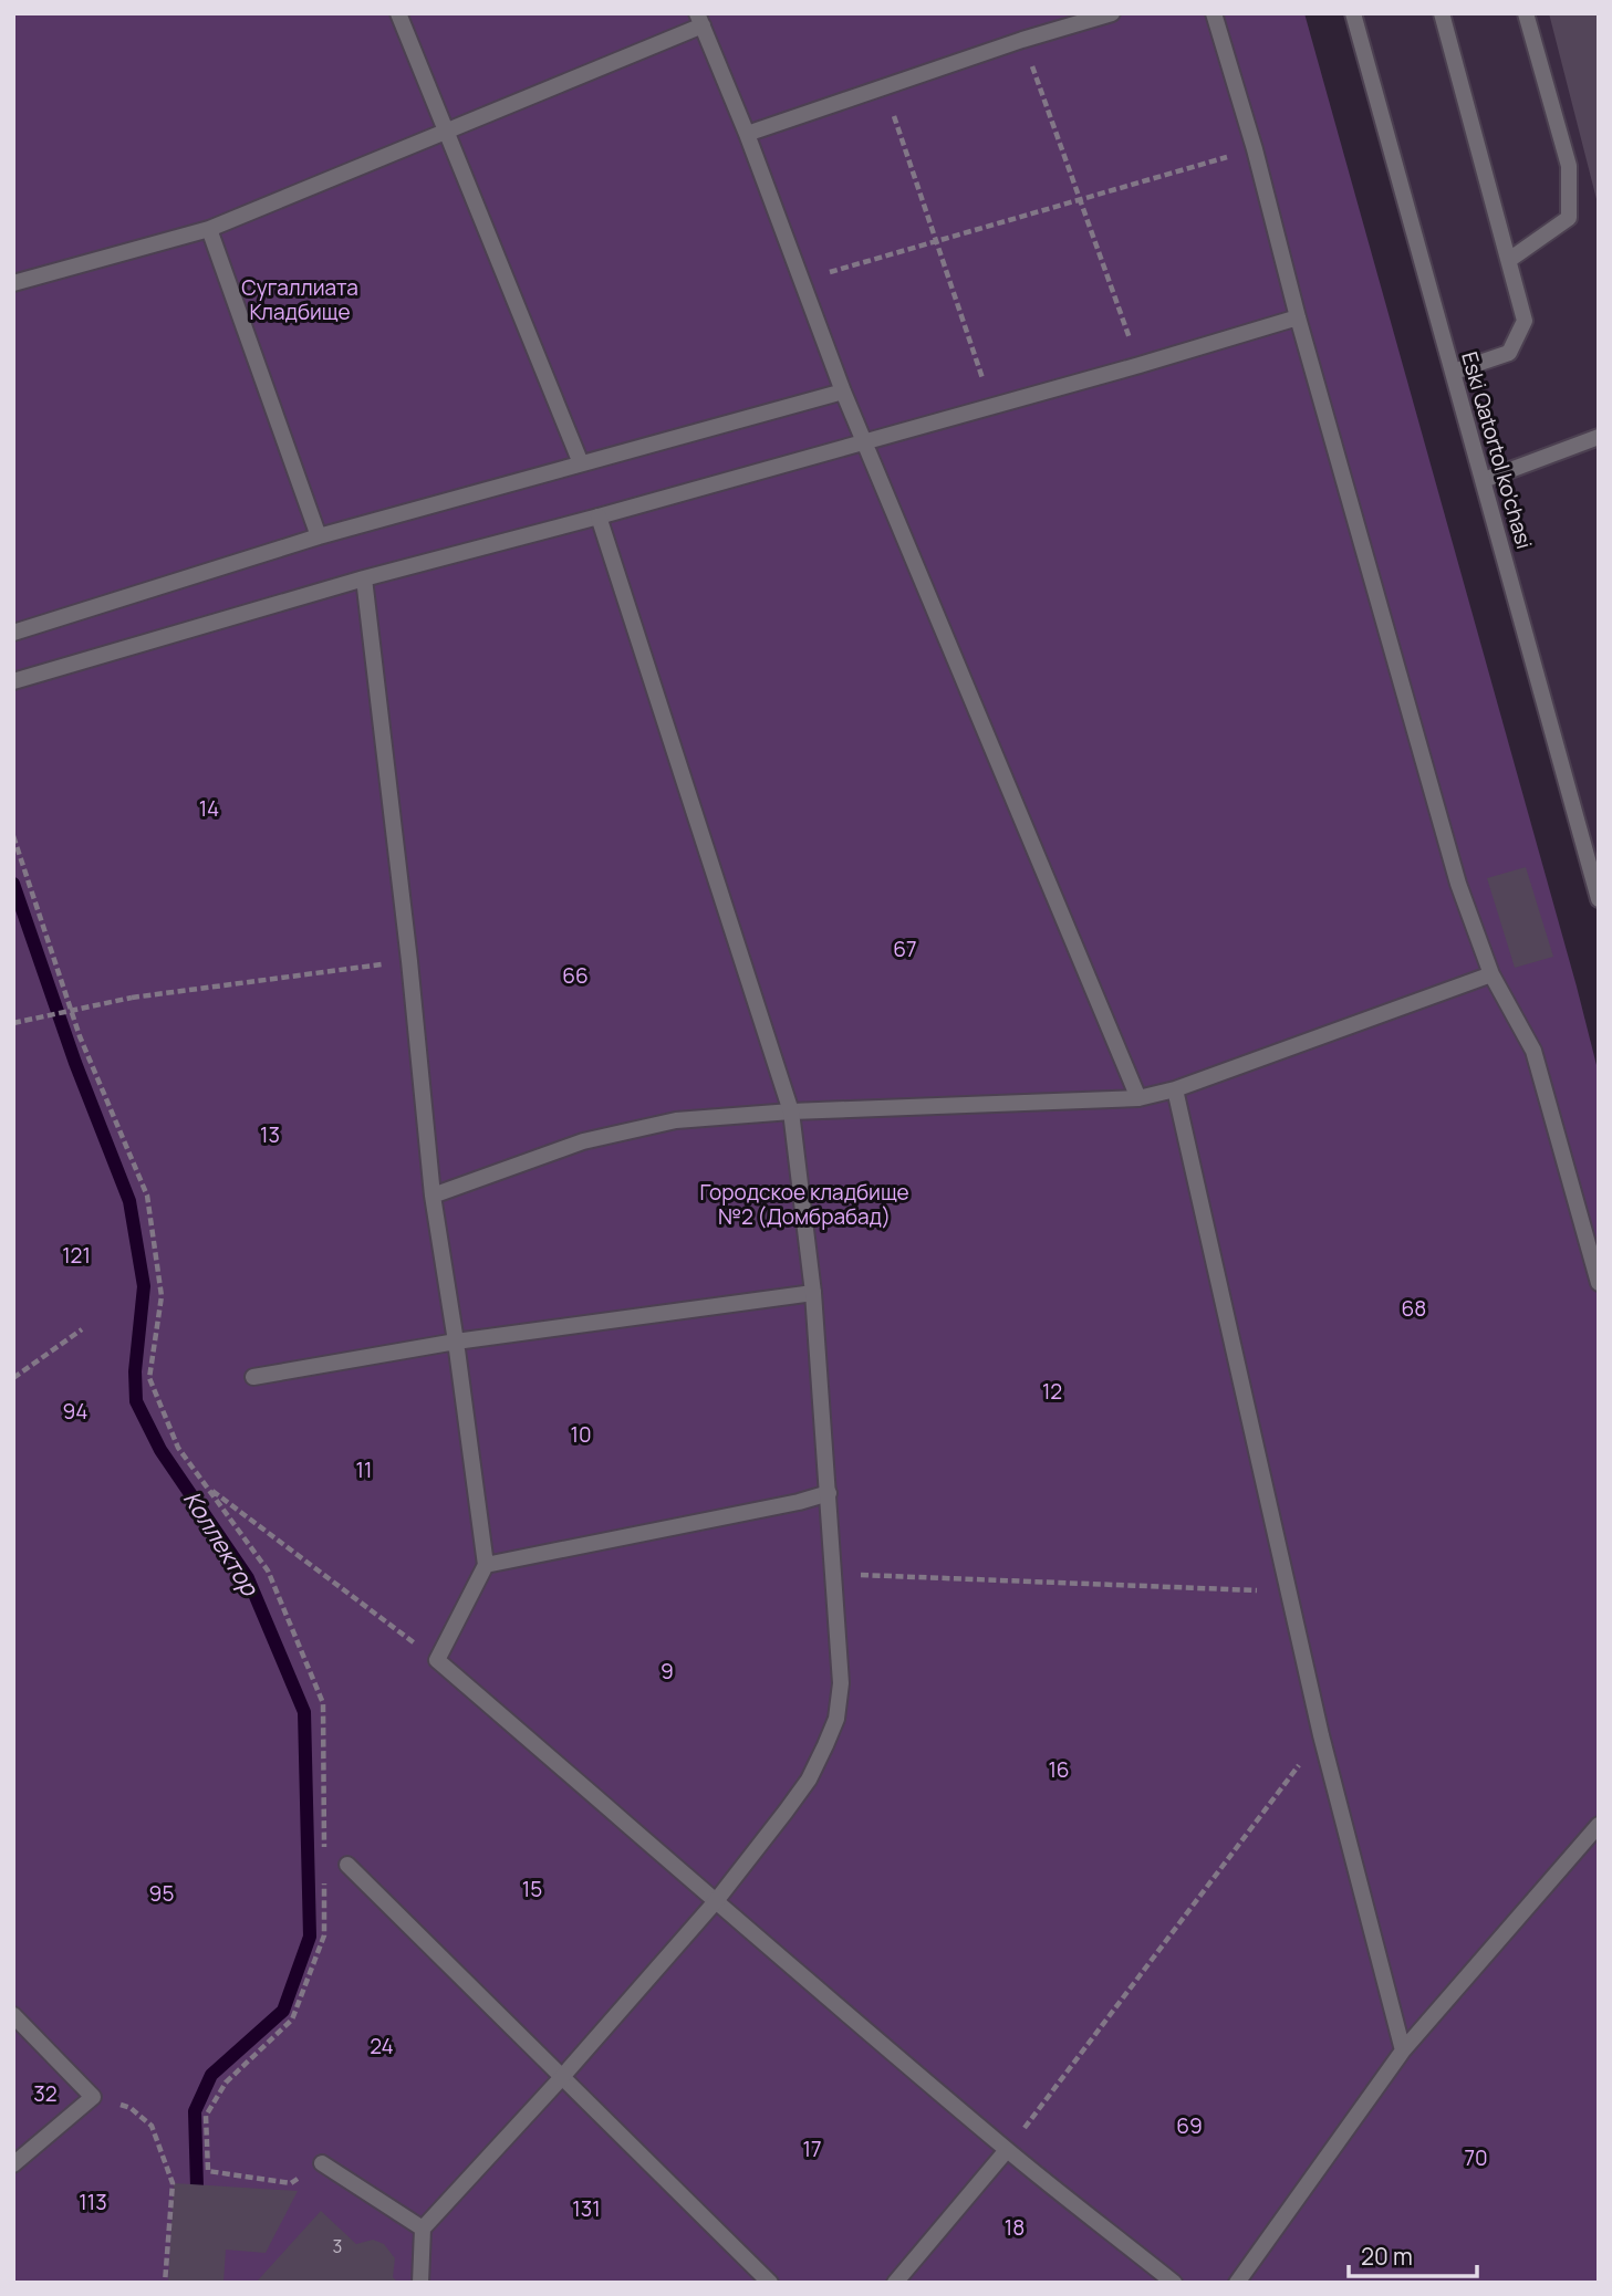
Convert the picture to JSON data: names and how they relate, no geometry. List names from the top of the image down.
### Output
{
  "streets": {
    "street": ["Eski Qatortol ko'chasi"]
  },
  "water": ["Коллектор"],
  "parks": [
    "Сугаллиата Кладбище",
    "14",
    "67",
    "66",
    "13",
    "Городское кладбище №2 (Домбрабад)",
    "121",
    "68",
    "12",
    "94",
    "10",
    "11",
    "9",
    "16",
    "15",
    "95",
    "24",
    "32",
    "69",
    "17",
    "70",
    "113",
    "131",
    "18"
  ],
  "house_numbers": ["3"],
  "scale_bar": "20 m"
}
